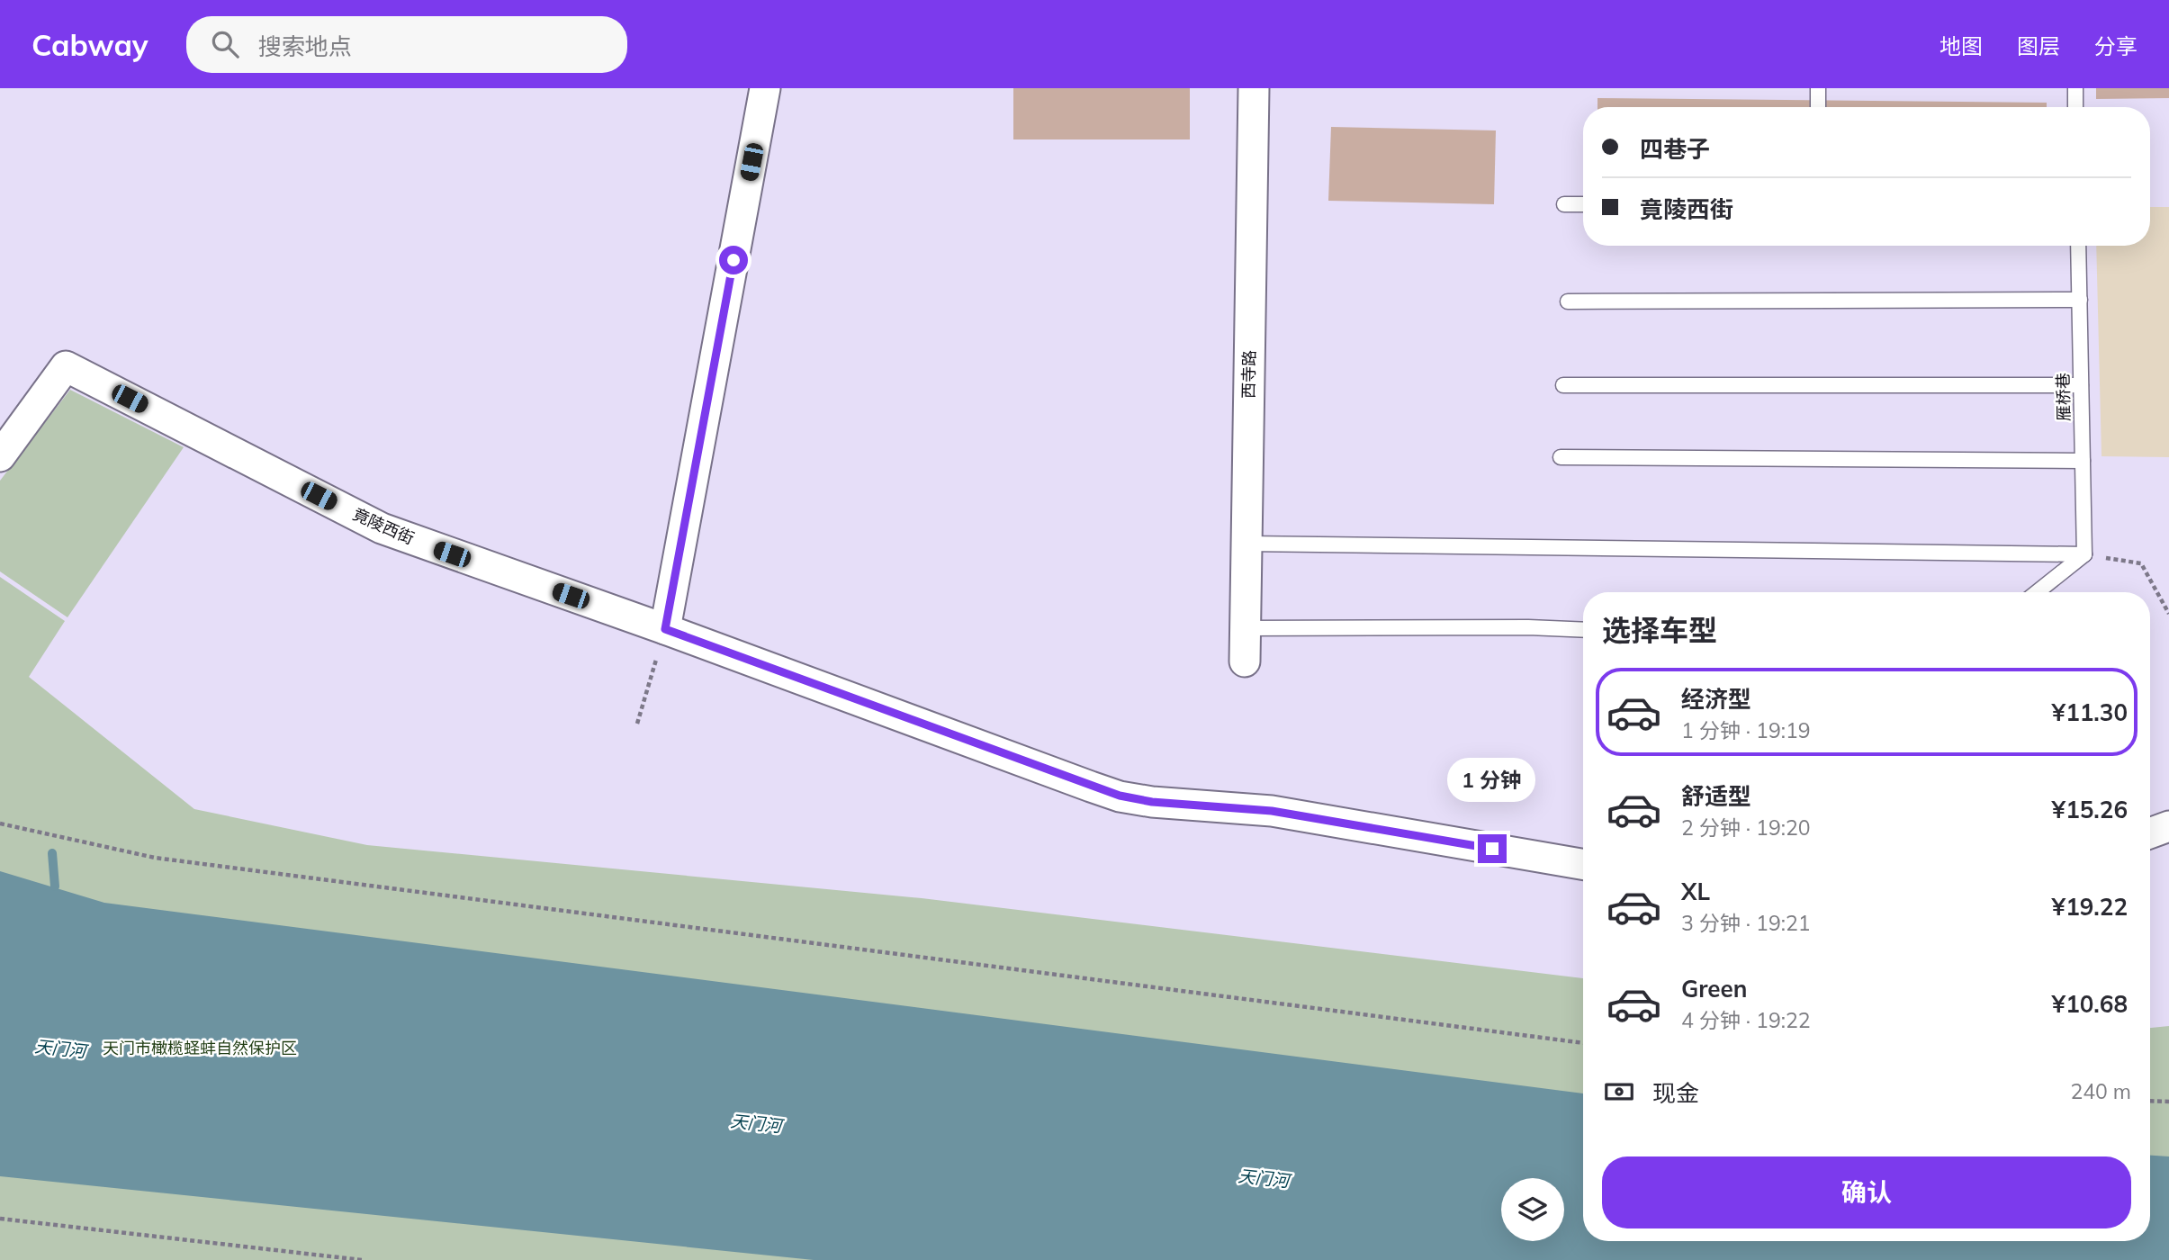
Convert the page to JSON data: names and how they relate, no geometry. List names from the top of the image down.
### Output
{
  "streets": {
    "street": ["西寺路", "竟陵西街"],
    "lane": ["雁桥巷"]
  },
  "water": ["天门河"],
  "parks": ["天门市橄榄蛏蚌自然保护区"],
  "page": {
    "header": "Cabway",
    "search": "搜索地点",
    "nav": ["地图", "图层", "分享"],
    "banner": ["四巷子", "竟陵西街"],
    "heading": "选择车型",
    "list": [
      {
        "name": "经济型",
        "note": "1 分钟 · 19:19",
        "value": "¥11.30"
      },
      {
        "name": "舒适型",
        "note": "2 分钟 · 19:20",
        "value": "¥15.26"
      },
      {
        "name": "XL",
        "note": "3 分钟 · 19:21",
        "value": "¥19.22"
      },
      {
        "name": "Green",
        "note": "4 分钟 · 19:22",
        "value": "¥10.68"
      }
    ],
    "bubble": "1 分钟",
    "pay": ["现金", "240 m"],
    "buttons": "确认"
  }
}
